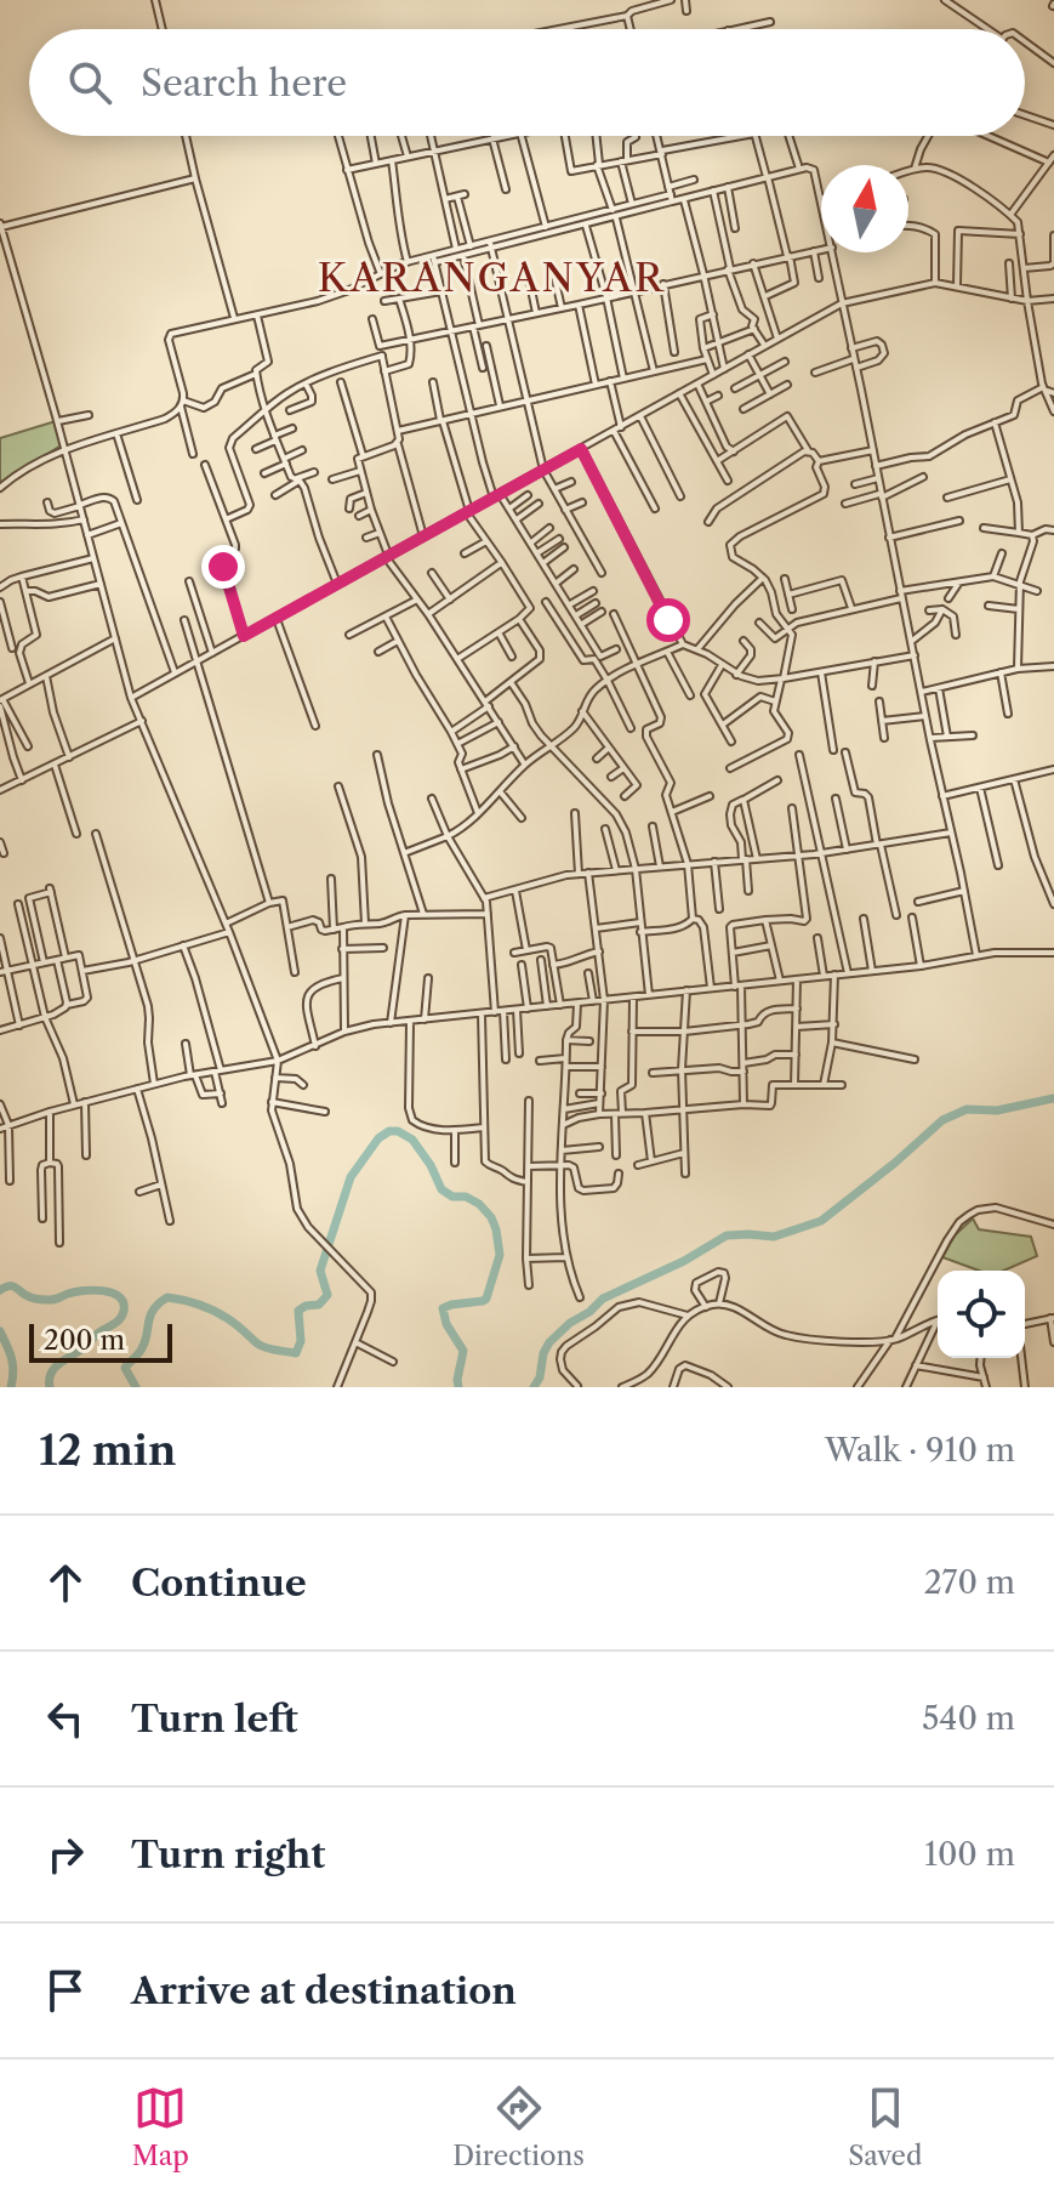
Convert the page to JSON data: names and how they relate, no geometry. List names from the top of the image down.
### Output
{
  "districts": ["KARANGANYAR"],
  "scale_bar": "200 m",
  "north": "top",
  "page": {
    "search": "Search here",
    "scale": "200 m",
    "heading": ["12 min", "Walk · 910 m"],
    "list": [
      ["Continue", "270 m"],
      ["Turn left", "540 m"],
      ["Turn right", "100 m"],
      "Arrive at destination"
    ],
    "nav": ["Map", "Directions", "Saved"]
  }
}
